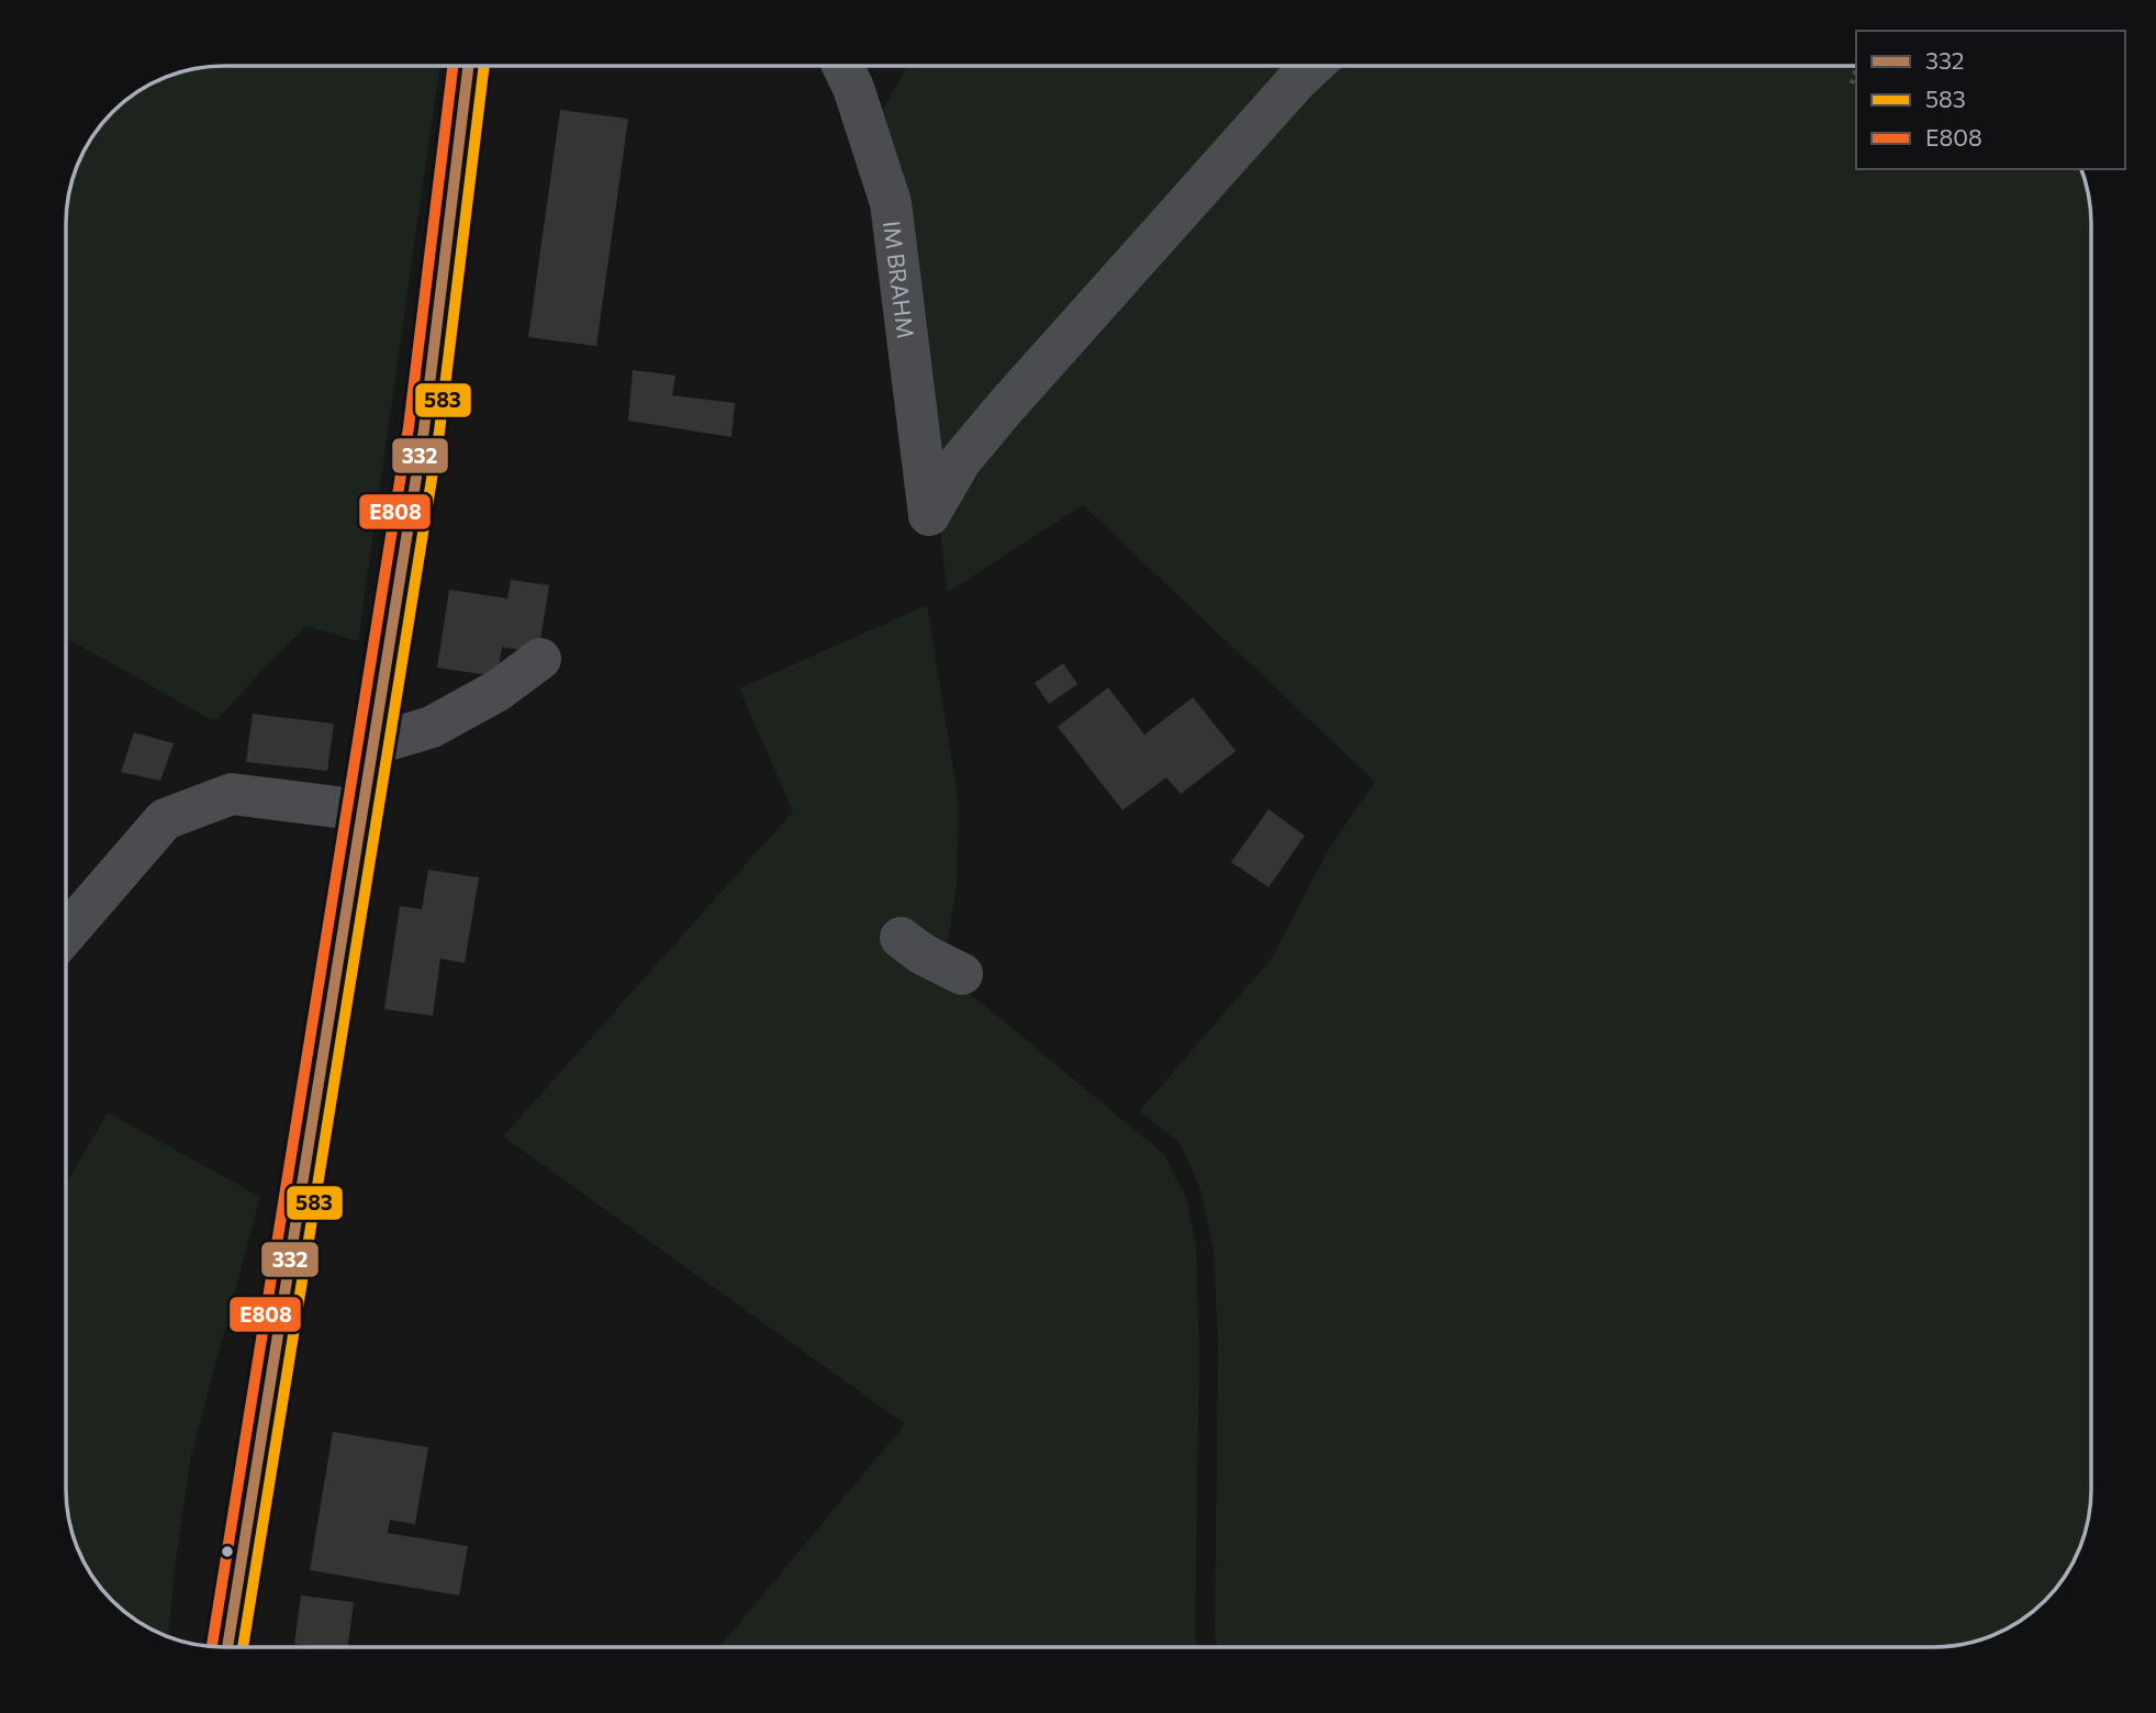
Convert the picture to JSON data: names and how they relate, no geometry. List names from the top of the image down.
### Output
{
  "streets": {
    "street": ["IM BRAHM"]
  },
  "lines": ["transit line 332", "transit line 583", "transit line E808"],
  "legend": ["332", "583", "E808"]
}
